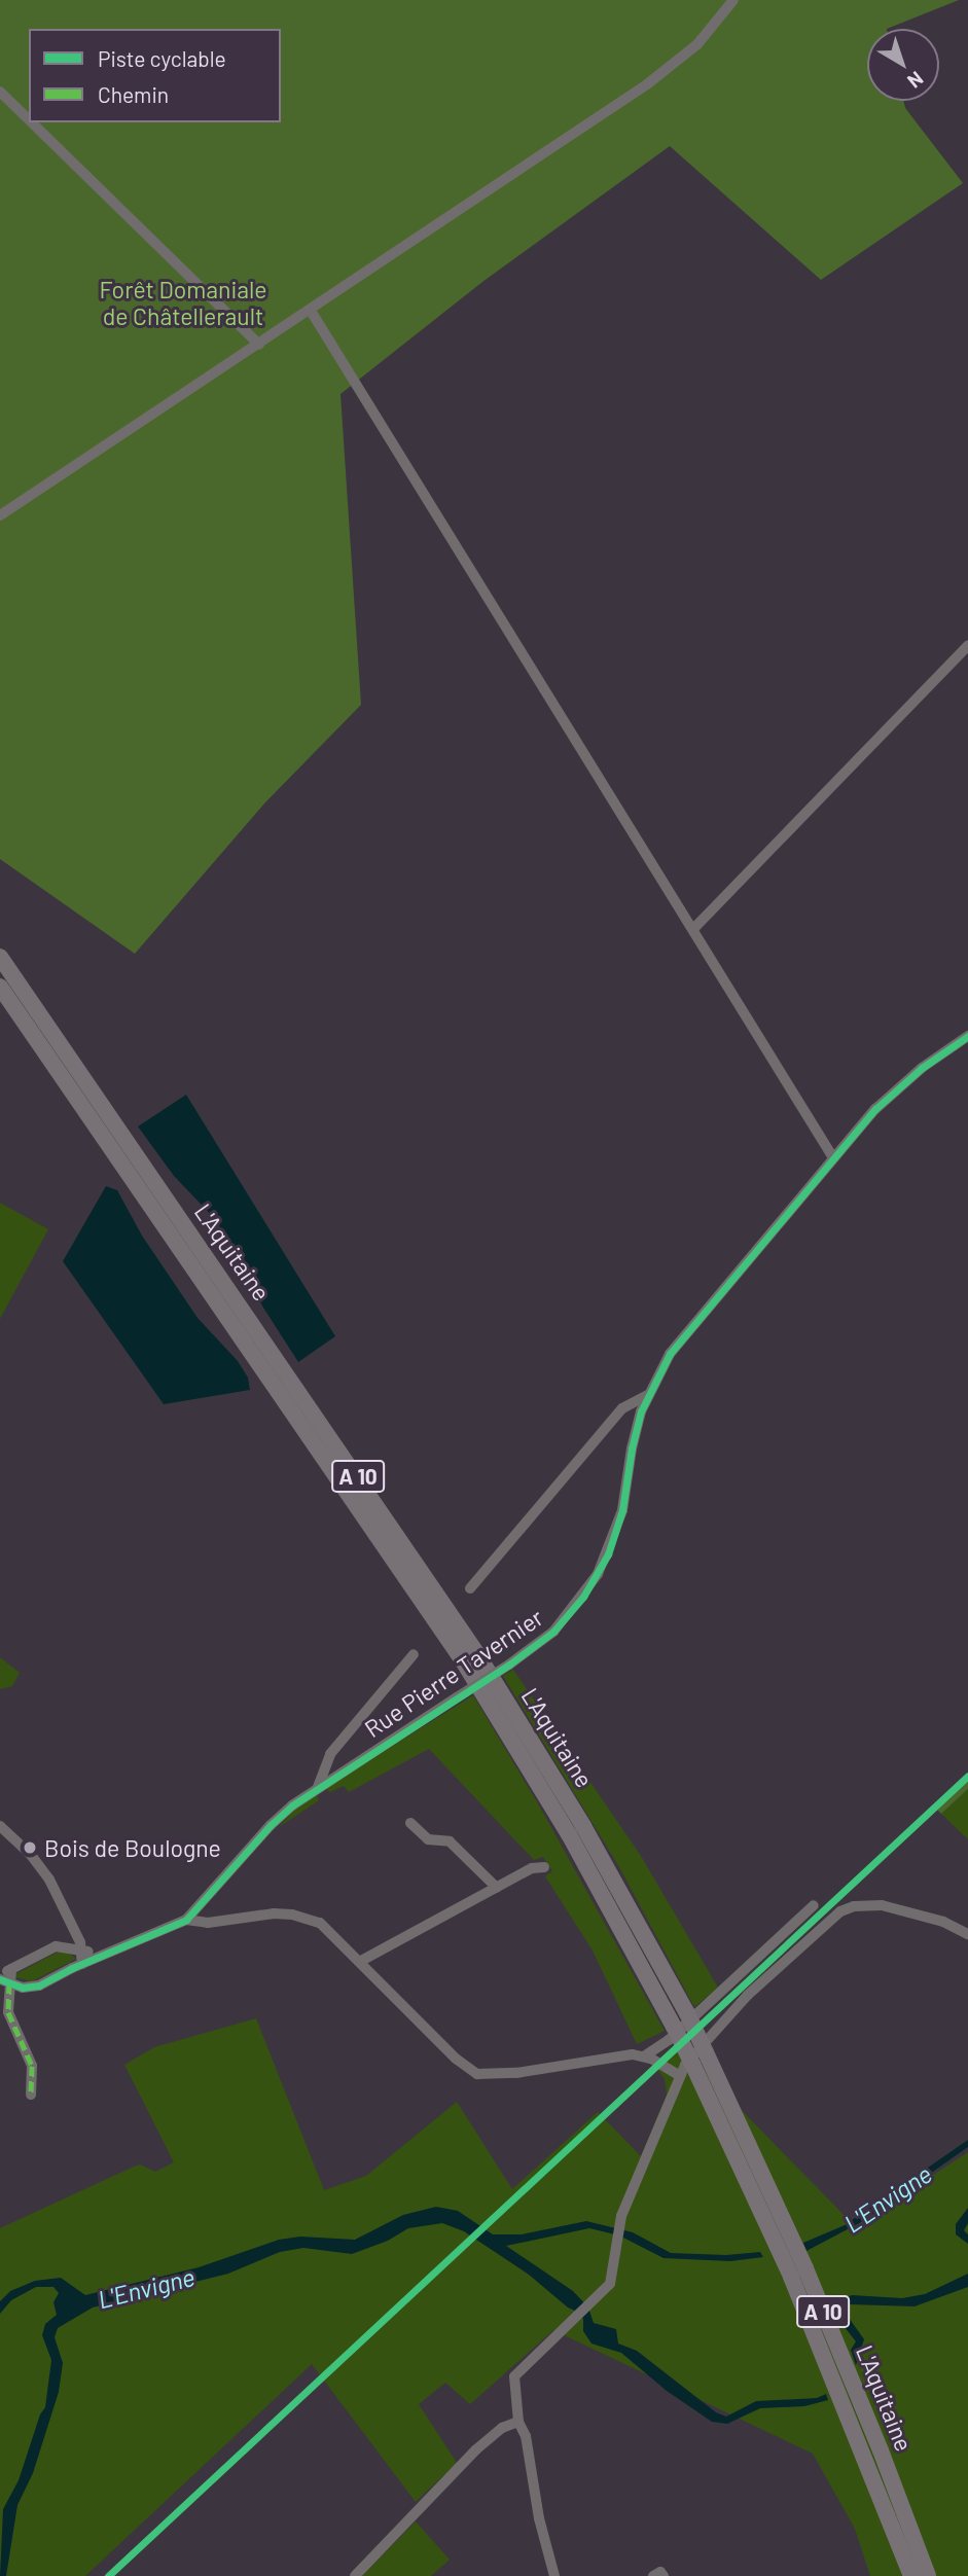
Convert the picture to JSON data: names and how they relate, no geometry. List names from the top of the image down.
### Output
{
  "streets": {
    "highway": ["L'Aquitaine", "A 10"],
    "street": ["Rue Pierre Tavernier"]
  },
  "water": ["L'Envigne"],
  "parks": ["Forêt Domaniale de Châtellerault"],
  "places": ["Bois de Boulogne"],
  "legend": ["Piste cyclable", "Chemin"],
  "north": "bottom right"
}
